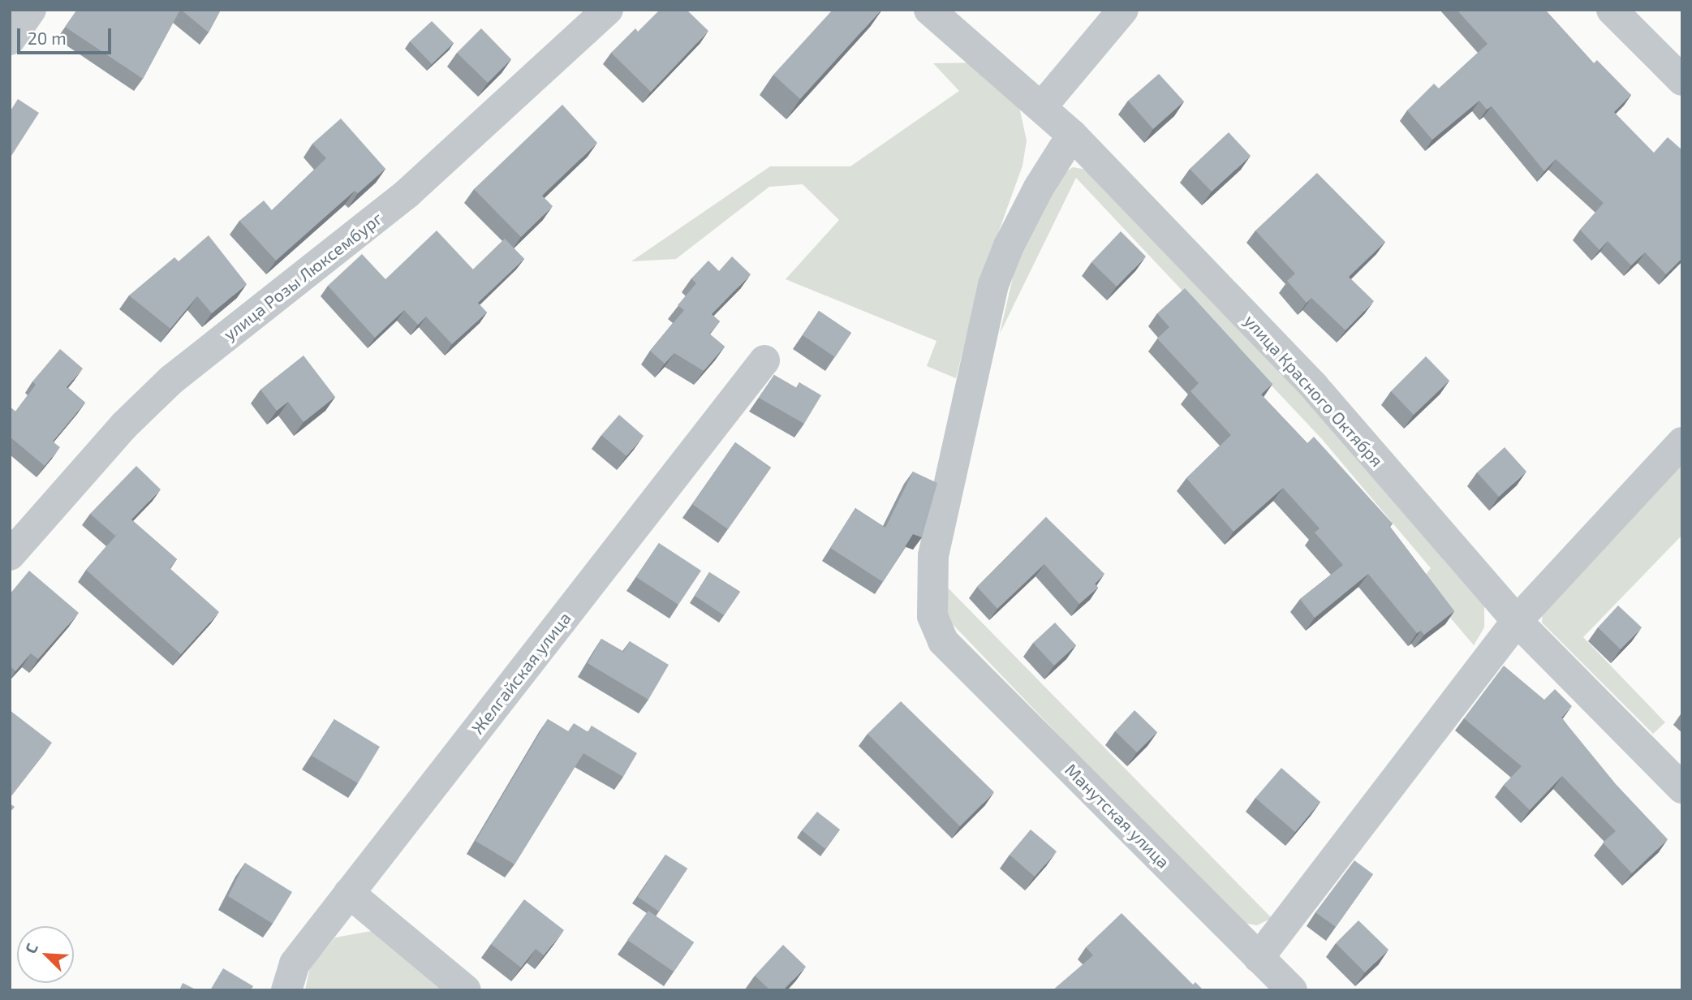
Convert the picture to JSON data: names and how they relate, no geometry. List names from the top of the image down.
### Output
{
  "streets": {
    "street": [
      "улица Розы Люксембург",
      "улица Красного Октября",
      "Желгайская улица",
      "Манутская улица"
    ]
  },
  "crossings": [
    ["улица Красного Октября", "Манутская улица"]
  ],
  "scale_bar": "20 m",
  "north": "top left"
}
